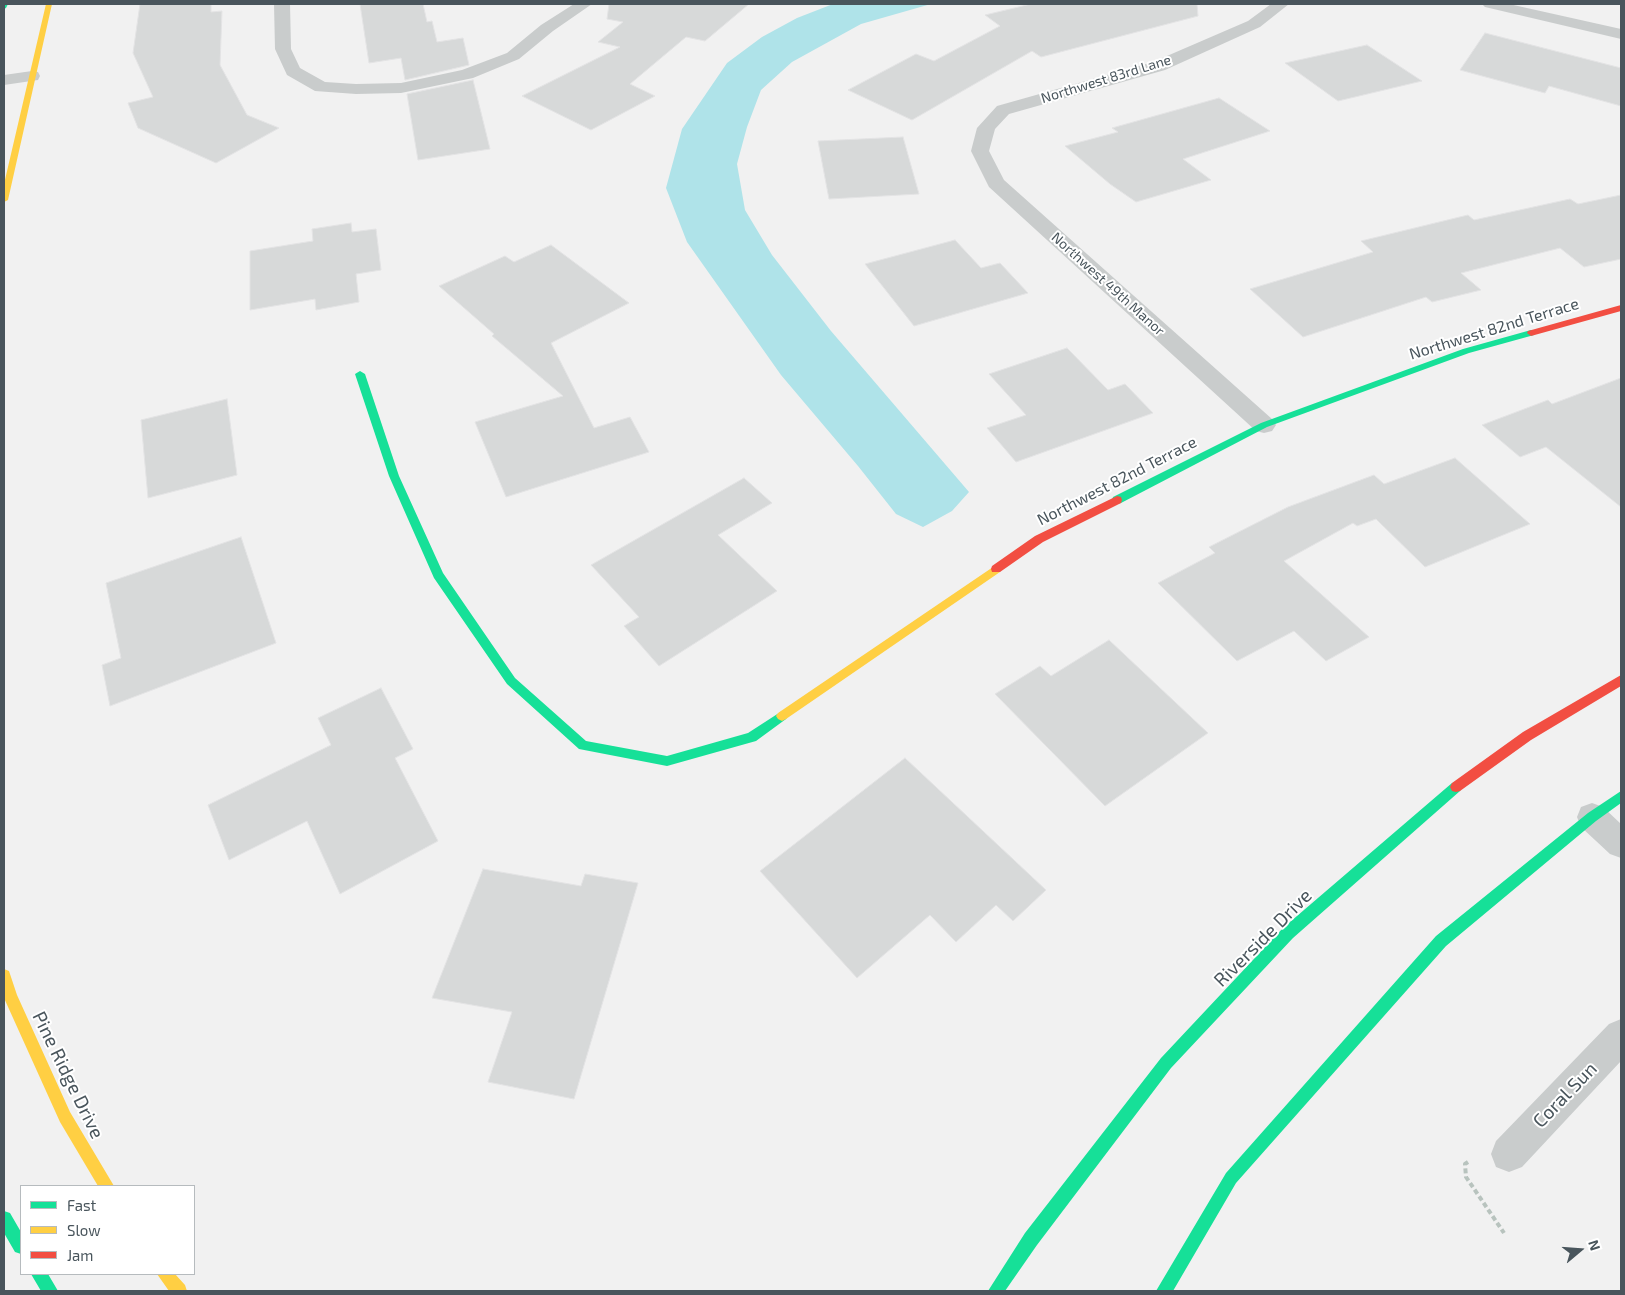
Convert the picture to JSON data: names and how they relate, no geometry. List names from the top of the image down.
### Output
{
  "streets": {
    "street": [
      "Northwest 83rd Lane",
      "Northwest 49th Manor",
      "Northwest 82nd Terrace",
      "Riverside Drive",
      "Pine Ridge Drive",
      "Coral Sun"
    ]
  },
  "crossings": [
    ["Northwest 83rd Lane", "Northwest 49th Manor"],
    ["Northwest 49th Manor", "Northwest 82nd Terrace"]
  ],
  "legend": ["Fast", "Slow", "Jam"],
  "north": "right"
}
